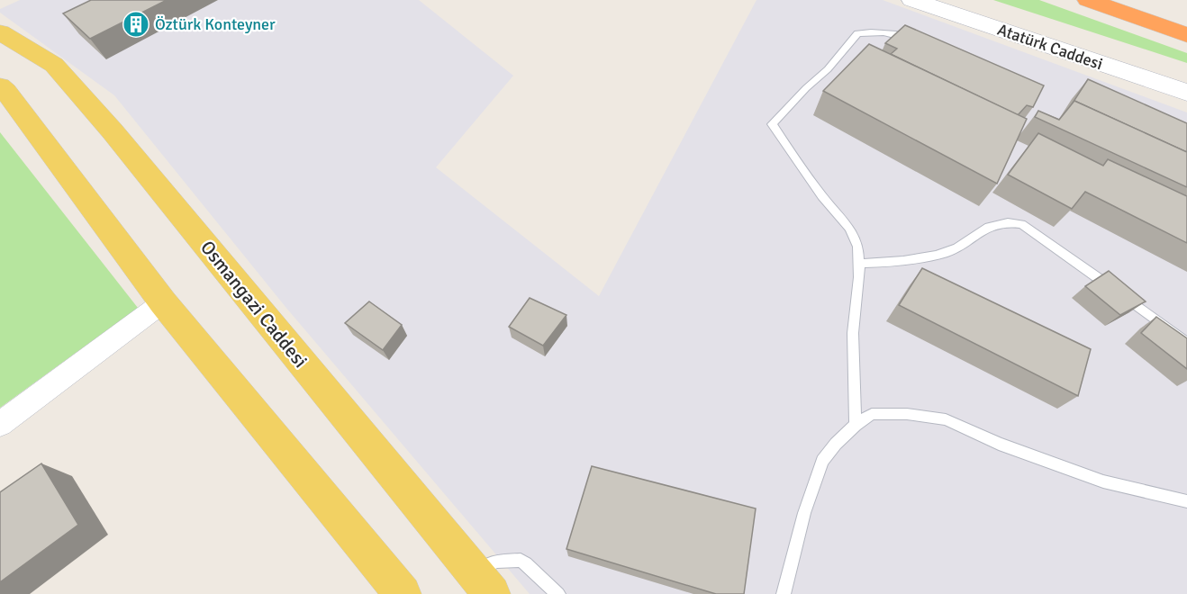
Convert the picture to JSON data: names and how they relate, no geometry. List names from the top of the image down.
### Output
{
  "streets": {
    "main road": ["Atatürk Caddesi", "Osmangazi Caddesi"]
  },
  "places": {
    "building": ["Öztürk Konteyner"]
  }
}
